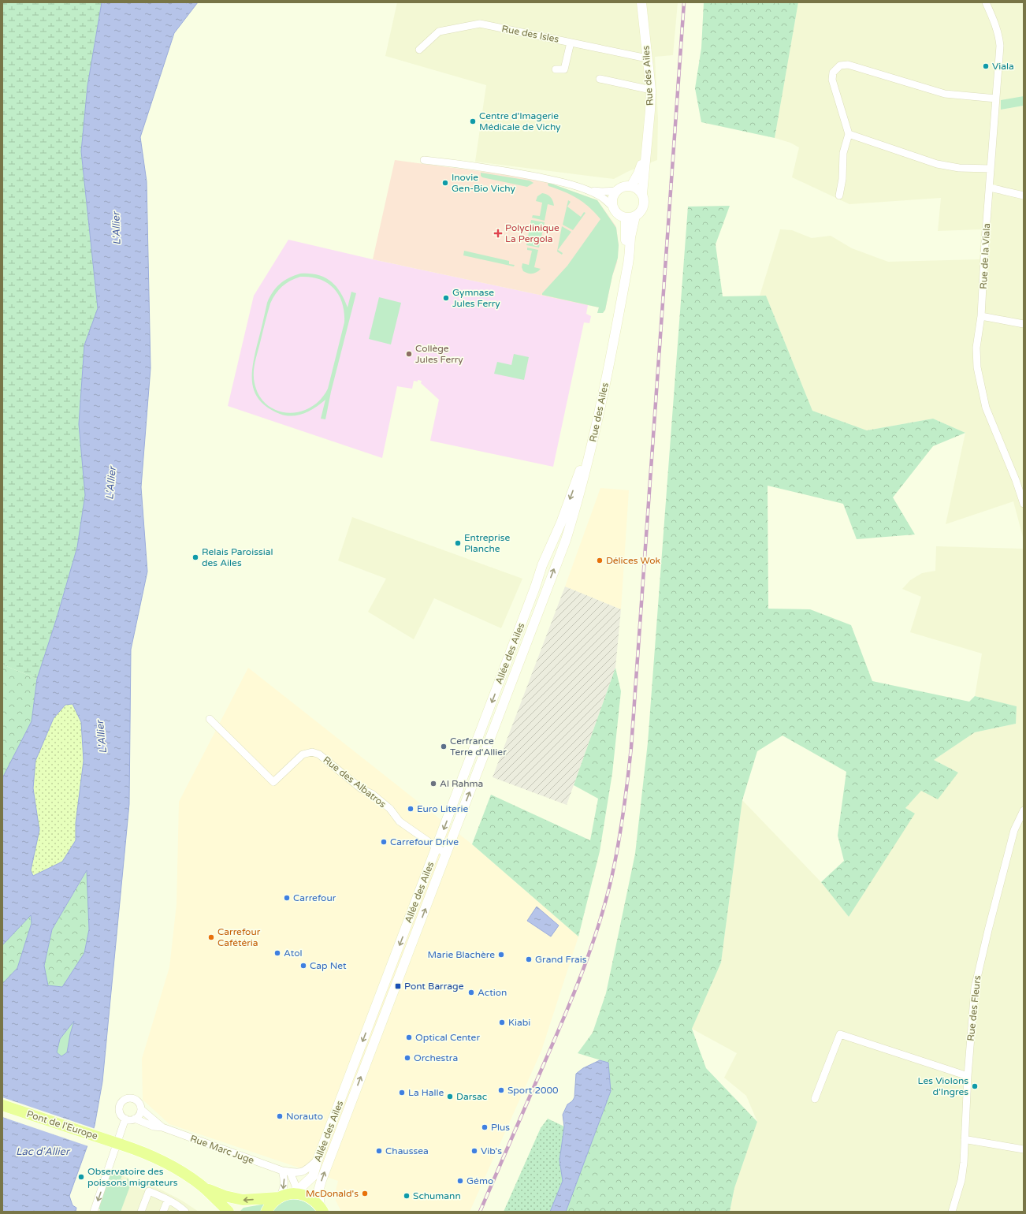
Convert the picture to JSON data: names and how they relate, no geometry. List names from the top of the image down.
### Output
{
  "streets": {
    "main road": ["Rue des Ailes", "Allée des Ailes", "Pont de l'Europe"],
    "street": [
      "Rue des Isles",
      "Rue de la Viala",
      "Rue des Albatros",
      "Rue des Fleurs",
      "Rue Marc Juge"
    ]
  },
  "crossings": [
    ["Rue des Isles", "Rue des Ailes"],
    ["Rue des Ailes", "Allée des Ailes"],
    ["Allée des Ailes", "Rue des Albatros"],
    ["Allée des Ailes", "Rue Marc Juge"]
  ],
  "water": ["L'Allier", "Lac d'Allier"],
  "places": {
    "other": [
      "Viala",
      "Centre d'Imagerie Médicale de Vichy",
      "Inovie Gen-Bio Vichy",
      "Gymnase Jules Ferry",
      "Collège Jules Ferry",
      "Entreprise Planche",
      "Relais Paroissial des Ailes",
      "Délices Wok",
      "Cerfrance Terre d'Allier",
      "Al Rahma",
      "Euro Literie",
      "Carrefour Drive",
      "Carrefour",
      "Carrefour Cafétéria",
      "Atol",
      "Marie Blachère",
      "Grand Frais",
      "Cap Net",
      "Action",
      "Kiabi",
      "Optical Center",
      "Orchestra",
      "Les Violons d'Ingres",
      "Sport 2000",
      "La Halle",
      "Darsac",
      "Norauto",
      "Plus",
      "Chaussea",
      "Vib's",
      "Observatoire des poissons migrateurs",
      "Gémo",
      "McDonald's",
      "Schumann"
    ],
    "health": ["Polyclinique La Pergola"],
    "transit": ["Pont Barrage"]
  }
}
